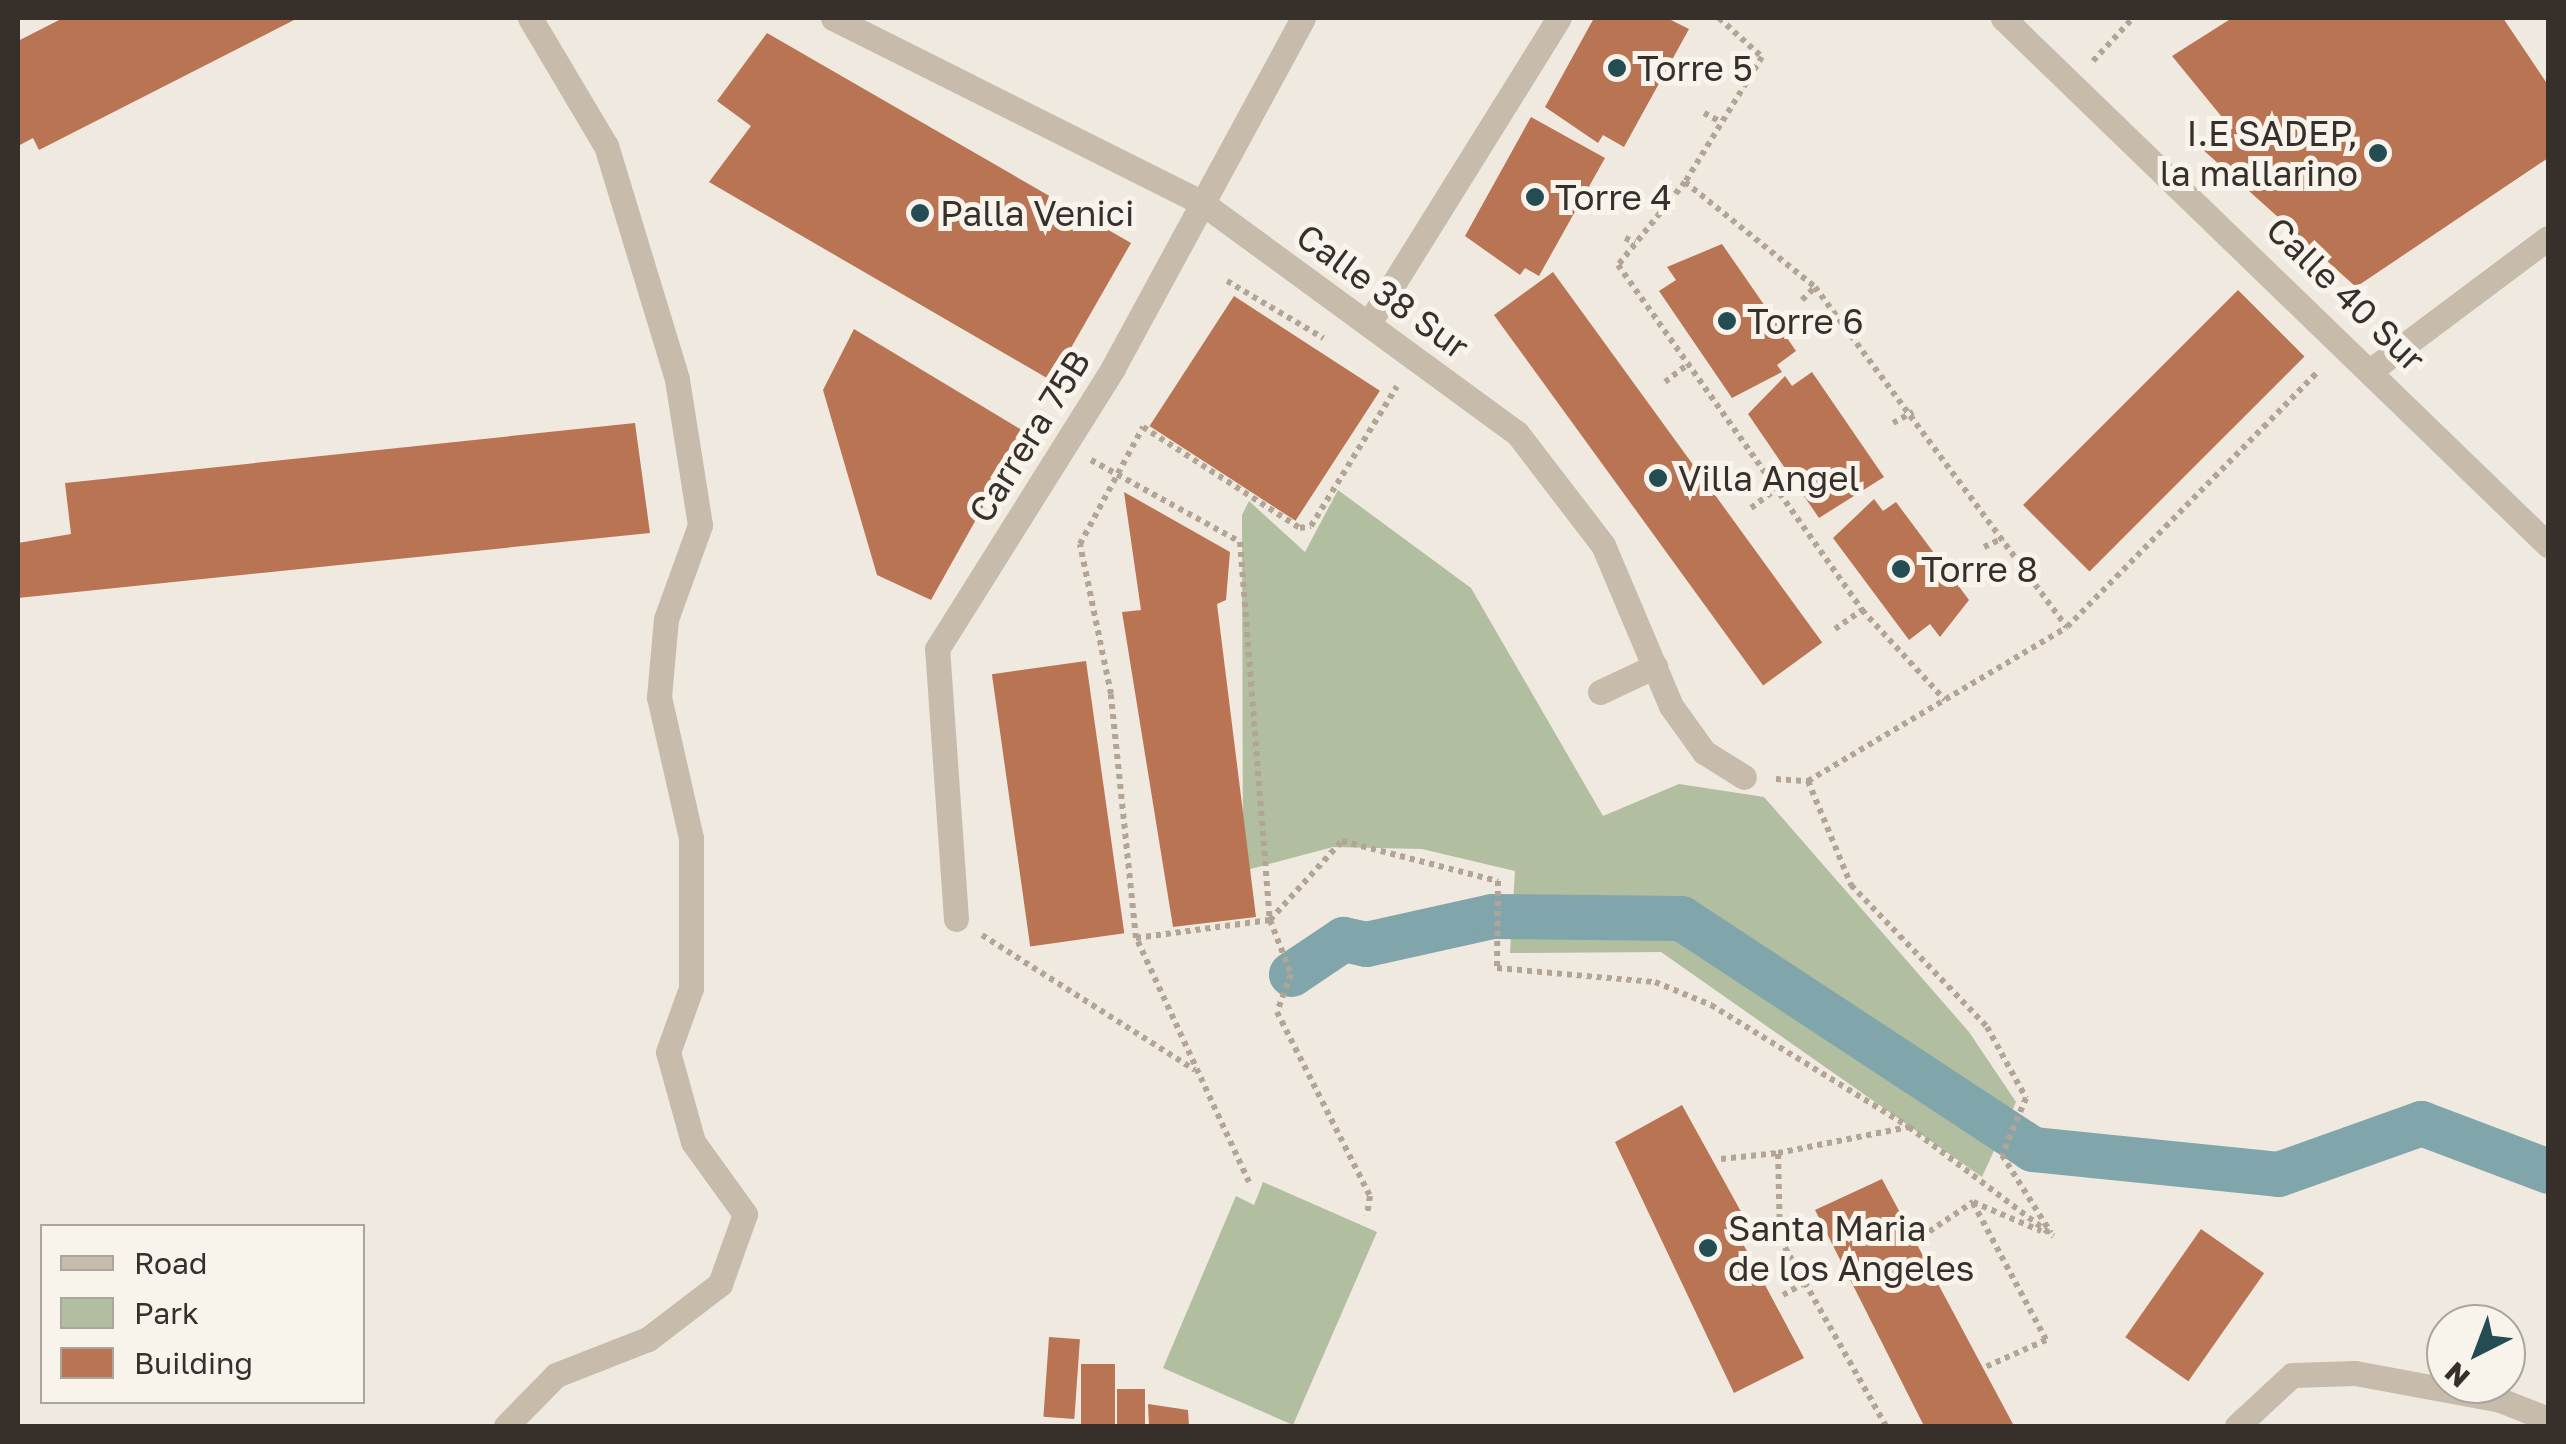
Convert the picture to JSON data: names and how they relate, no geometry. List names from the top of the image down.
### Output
{
  "streets": {
    "street": ["Calle 38 Sur", "Calle 40 Sur", "Carrera 75B"]
  },
  "crossings": [
    ["Calle 38 Sur", "Carrera 75B"]
  ],
  "places": [
    "Torre 5",
    "I.E SADEP, la mallarino",
    "Torre 4",
    "Palla Venici",
    "Torre 6",
    "Villa Angel",
    "Torre 8",
    "Santa Maria de los Angeles"
  ],
  "legend": ["Road", "Park", "Building"],
  "north": "bottom left"
}
